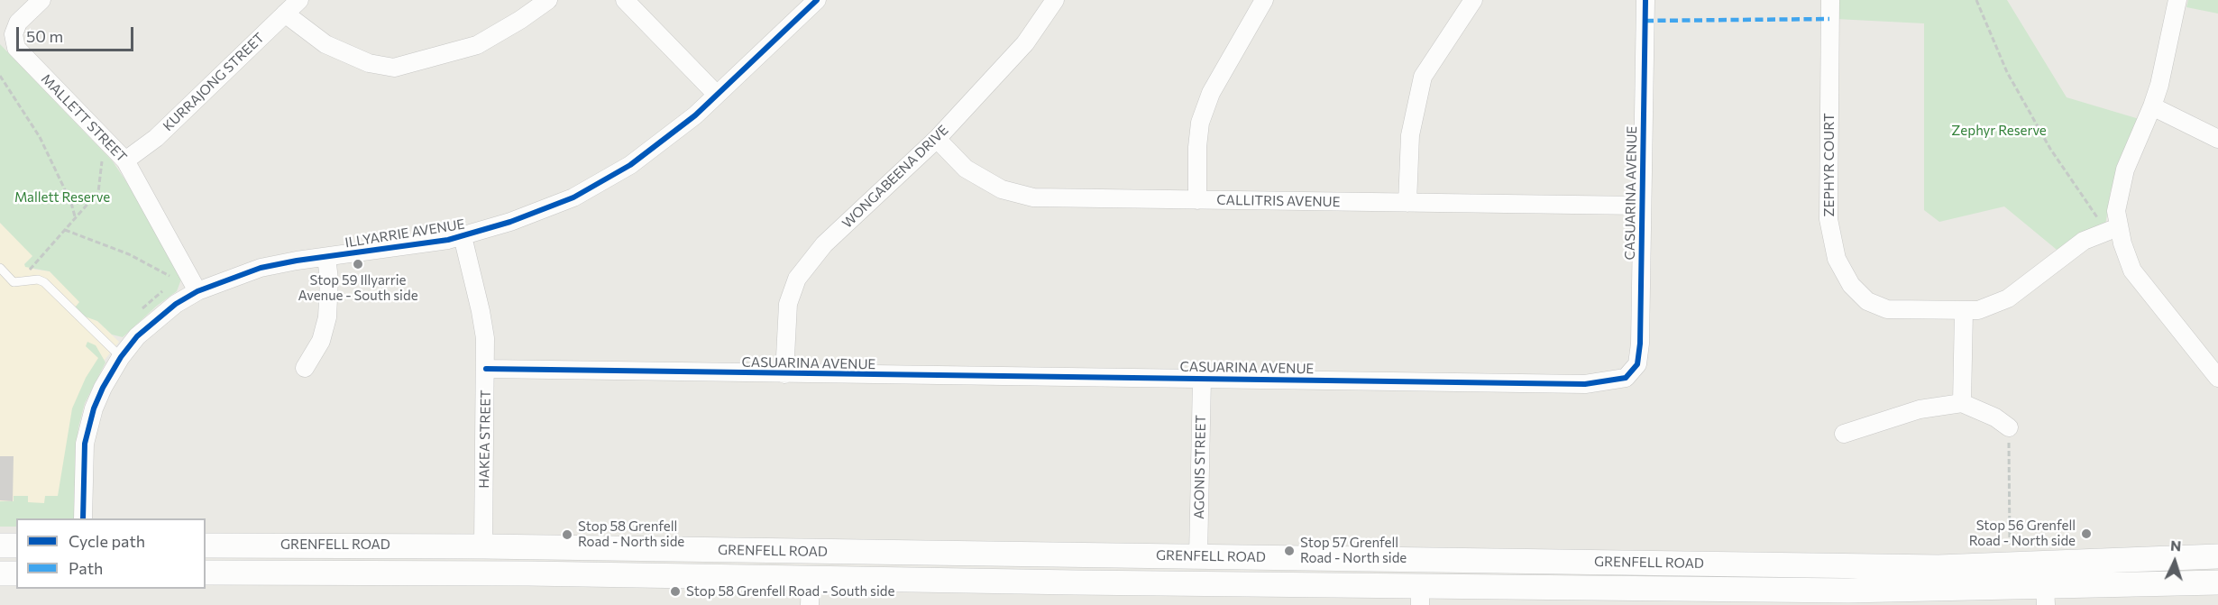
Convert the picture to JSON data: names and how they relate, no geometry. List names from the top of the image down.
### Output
{
  "streets": {
    "main road": ["GRENFELL ROAD"],
    "street": [
      "KURRAJONG STREET",
      "MALLETT STREET",
      "ZEPHYR COURT",
      "WONGABEENA DRIVE",
      "CASUARINA AVENUE",
      "CALLITRIS AVENUE",
      "ILLYARRIE AVENUE",
      "HAKEA STREET",
      "AGONIS STREET"
    ]
  },
  "crossings": [
    ["KURRAJONG STREET", "MALLETT STREET"],
    ["MALLETT STREET", "ILLYARRIE AVENUE"],
    ["WONGABEENA DRIVE", "CASUARINA AVENUE"],
    ["WONGABEENA DRIVE", "CALLITRIS AVENUE"],
    ["CASUARINA AVENUE", "CALLITRIS AVENUE"],
    ["CASUARINA AVENUE", "HAKEA STREET"],
    ["CASUARINA AVENUE", "AGONIS STREET"],
    ["ILLYARRIE AVENUE", "HAKEA STREET"],
    ["HAKEA STREET", "GRENFELL ROAD"],
    ["AGONIS STREET", "GRENFELL ROAD"]
  ],
  "parks": ["Zephyr Reserve", "Mallett Reserve"],
  "places": [
    "Stop 59 Illyarrie Avenue - South side",
    "Stop 56 Grenfell Road - North side",
    "Stop 58 Grenfell Road - North side",
    "Stop 57 Grenfell Road - North side",
    "Stop 58 Grenfell Road - South side"
  ],
  "legend": ["Cycle path", "Path"],
  "scale_bar": "50 m",
  "north": "top"
}
